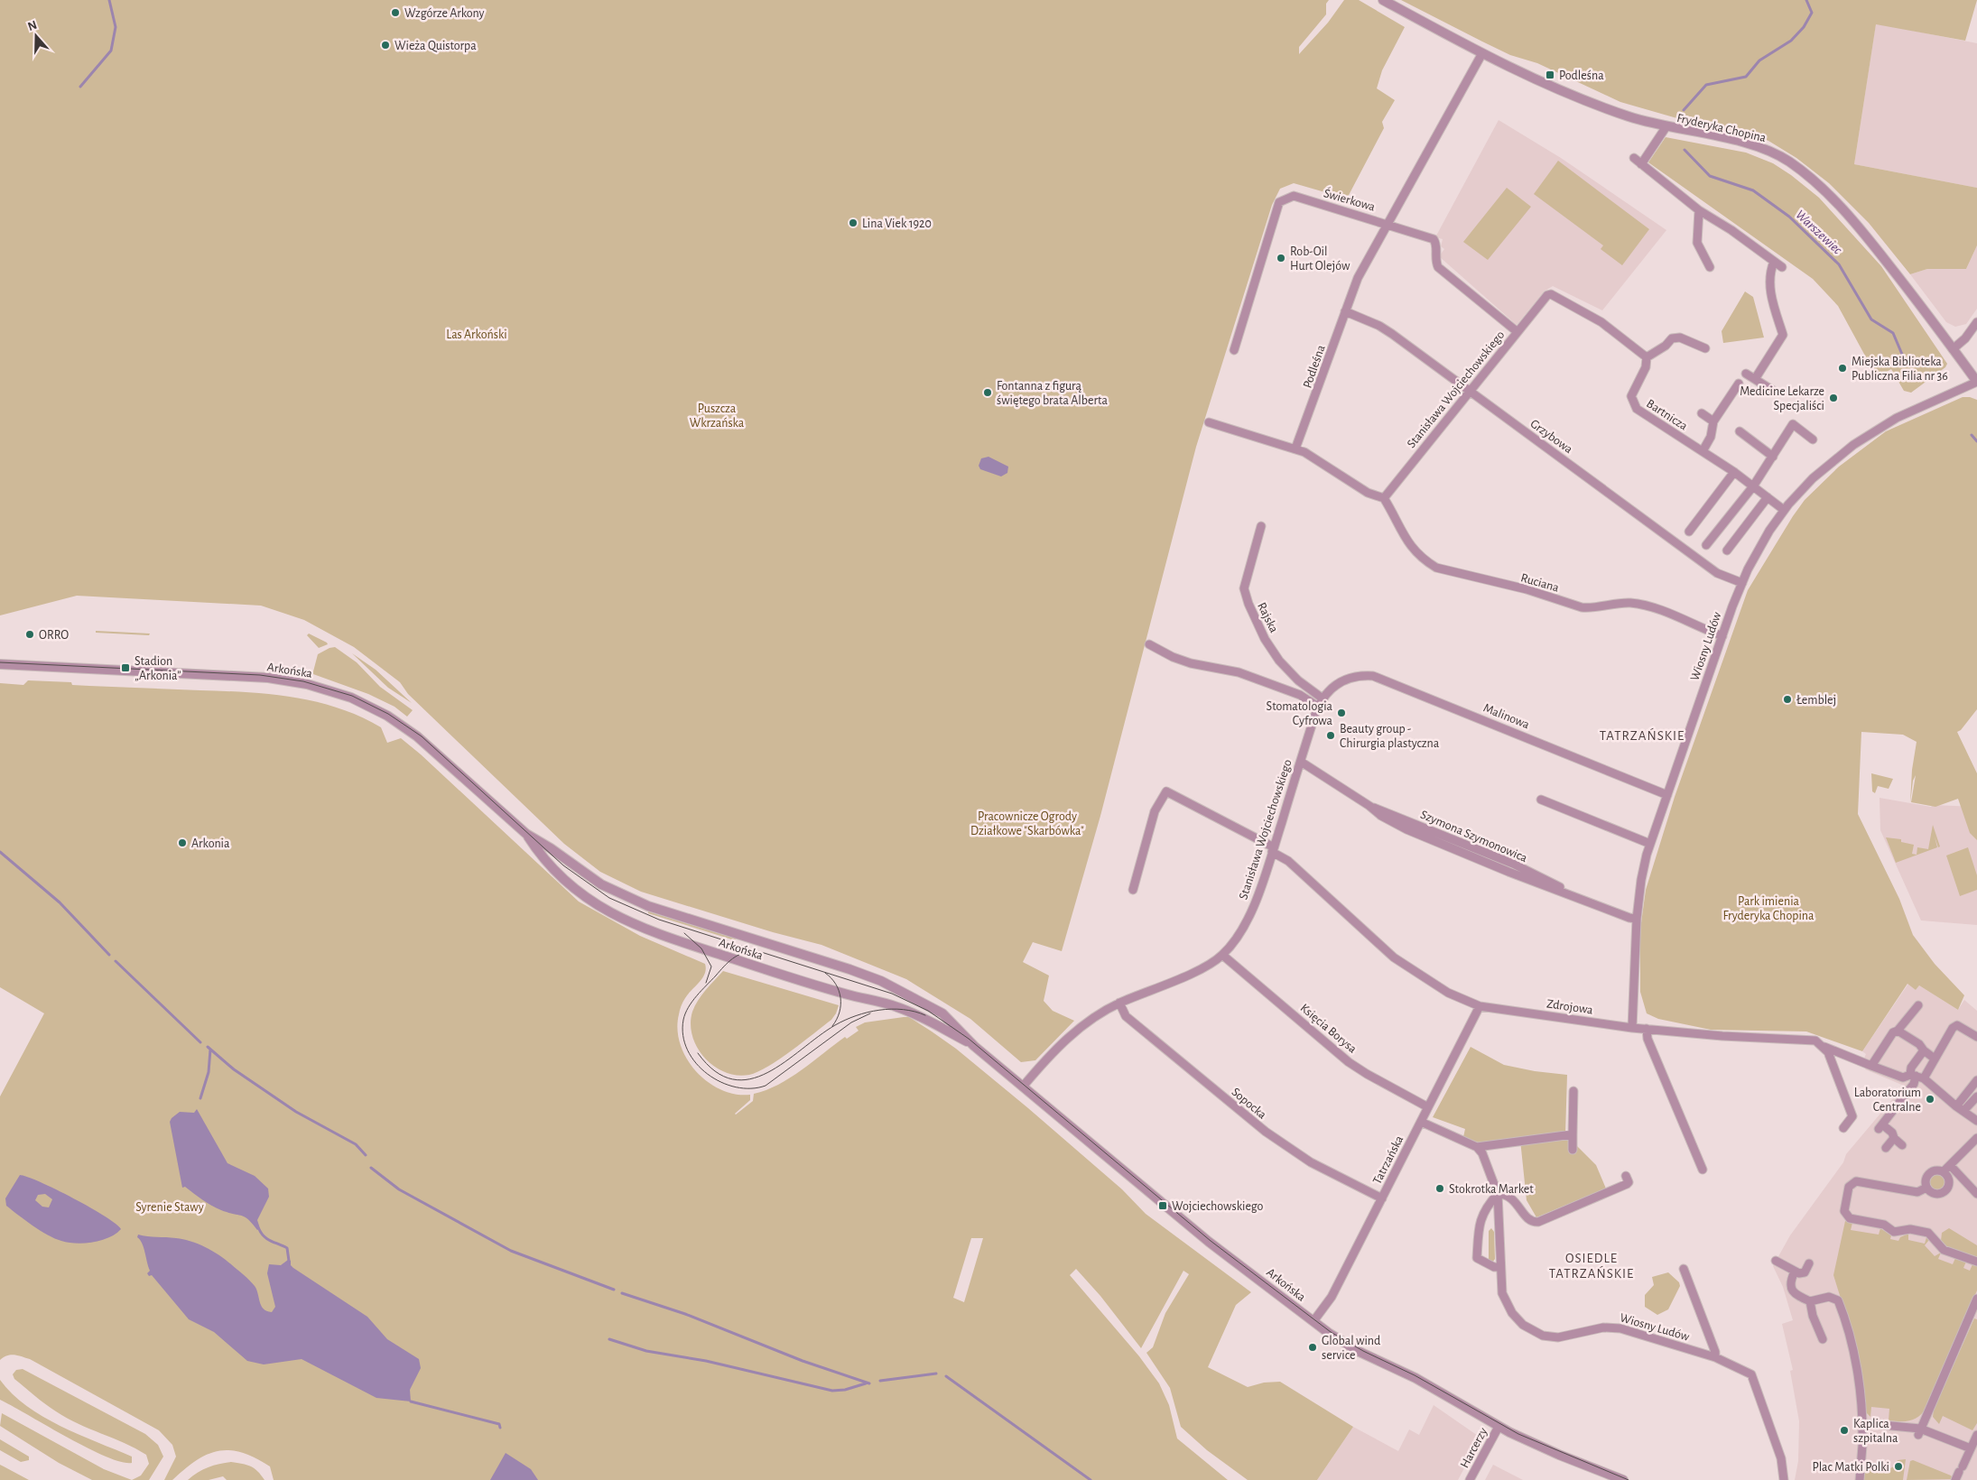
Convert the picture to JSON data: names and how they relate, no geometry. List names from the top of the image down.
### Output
{
  "streets": {
    "street": [
      "Fryderyka Chopina",
      "Świerkowa",
      "Podleśna",
      "Stanisława Wojciechowskiego",
      "Bartnicza",
      "Grzybowa",
      "Ruciana",
      "Rajska",
      "Wiosny Ludów",
      "Arkońska",
      "Malinowa",
      "Szymona Szymonowica",
      "Zdrojowa",
      "Księcia Borysa",
      "Sopocka",
      "Tatrzańska",
      "Harcerzy"
    ]
  },
  "crossings": [
    ["Fryderyka Chopina", "Podleśna"],
    ["Fryderyka Chopina", "Wiosny Ludów"],
    ["Świerkowa", "Podleśna"],
    ["Świerkowa", "Stanisława Wojciechowskiego"],
    ["Podleśna", "Grzybowa"],
    ["Stanisława Wojciechowskiego", "Bartnicza"],
    ["Stanisława Wojciechowskiego", "Grzybowa"],
    ["Stanisława Wojciechowskiego", "Ruciana"],
    ["Stanisława Wojciechowskiego", "Rajska"],
    ["Stanisława Wojciechowskiego", "Arkońska"],
    ["Stanisława Wojciechowskiego", "Malinowa"],
    ["Stanisława Wojciechowskiego", "Szymona Szymonowica"],
    ["Stanisława Wojciechowskiego", "Zdrojowa"],
    ["Stanisława Wojciechowskiego", "Księcia Borysa"],
    ["Stanisława Wojciechowskiego", "Sopocka"],
    ["Bartnicza", "Wiosny Ludów"],
    ["Grzybowa", "Wiosny Ludów"],
    ["Ruciana", "Wiosny Ludów"],
    ["Wiosny Ludów", "Malinowa"],
    ["Wiosny Ludów", "Szymona Szymonowica"],
    ["Wiosny Ludów", "Zdrojowa"],
    ["Arkońska", "Tatrzańska"],
    ["Arkońska", "Harcerzy"],
    ["Zdrojowa", "Tatrzańska"],
    ["Księcia Borysa", "Tatrzańska"],
    ["Sopocka", "Tatrzańska"]
  ],
  "districts": ["TATRZAŃSKIE", "OSIEDLE TATRZAŃSKIE"],
  "water": ["Warszewiec"],
  "parks": [
    "Las Arkoński",
    "Puszcza Wkrzańska",
    "Pracownicze Ogrody Działkowe \"Skarbówka\"",
    "Park imienia Fryderyka Chopina",
    "Syrenie Stawy"
  ],
  "places": {
    "other": [
      "Wzgórze Arkony",
      "Wieża Quistorpa",
      "Lina Viek 1920",
      "Rob-Oil Hurt Olejów",
      "Miejska Biblioteka Publiczna Filia nr 36",
      "Fontanna z figurą świętego brata Alberta",
      "Medicine Lekarze Specjaliści",
      "ORRO",
      "Łemblej",
      "Stomatologia Cyfrowa",
      "Beauty group - Chirurgia plastyczna",
      "Arkonia",
      "Laboratorium Centralne",
      "Stokrotka Market",
      "Global wind service",
      "Kaplica szpitalna",
      "Plac Matki Polki"
    ],
    "transit": ["Podleśna", "Stadion „Arkonia”", "Wojciechowskiego"]
  },
  "north": "top"
}
